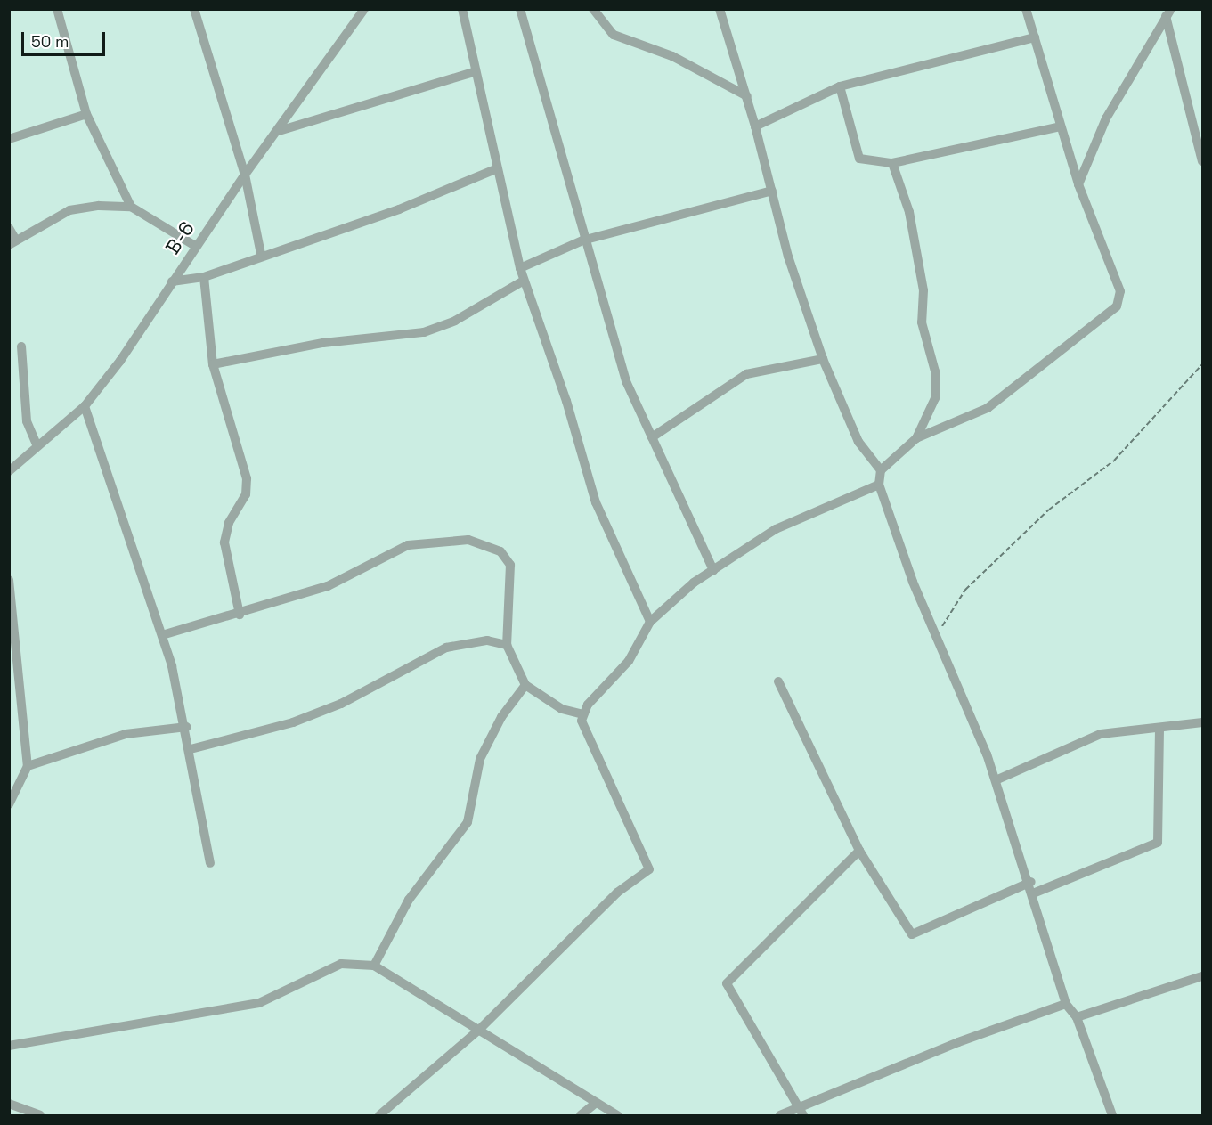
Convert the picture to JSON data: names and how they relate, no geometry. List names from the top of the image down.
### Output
{
  "streets": {
    "street": ["B-6"]
  },
  "scale_bar": "50 m"
}
